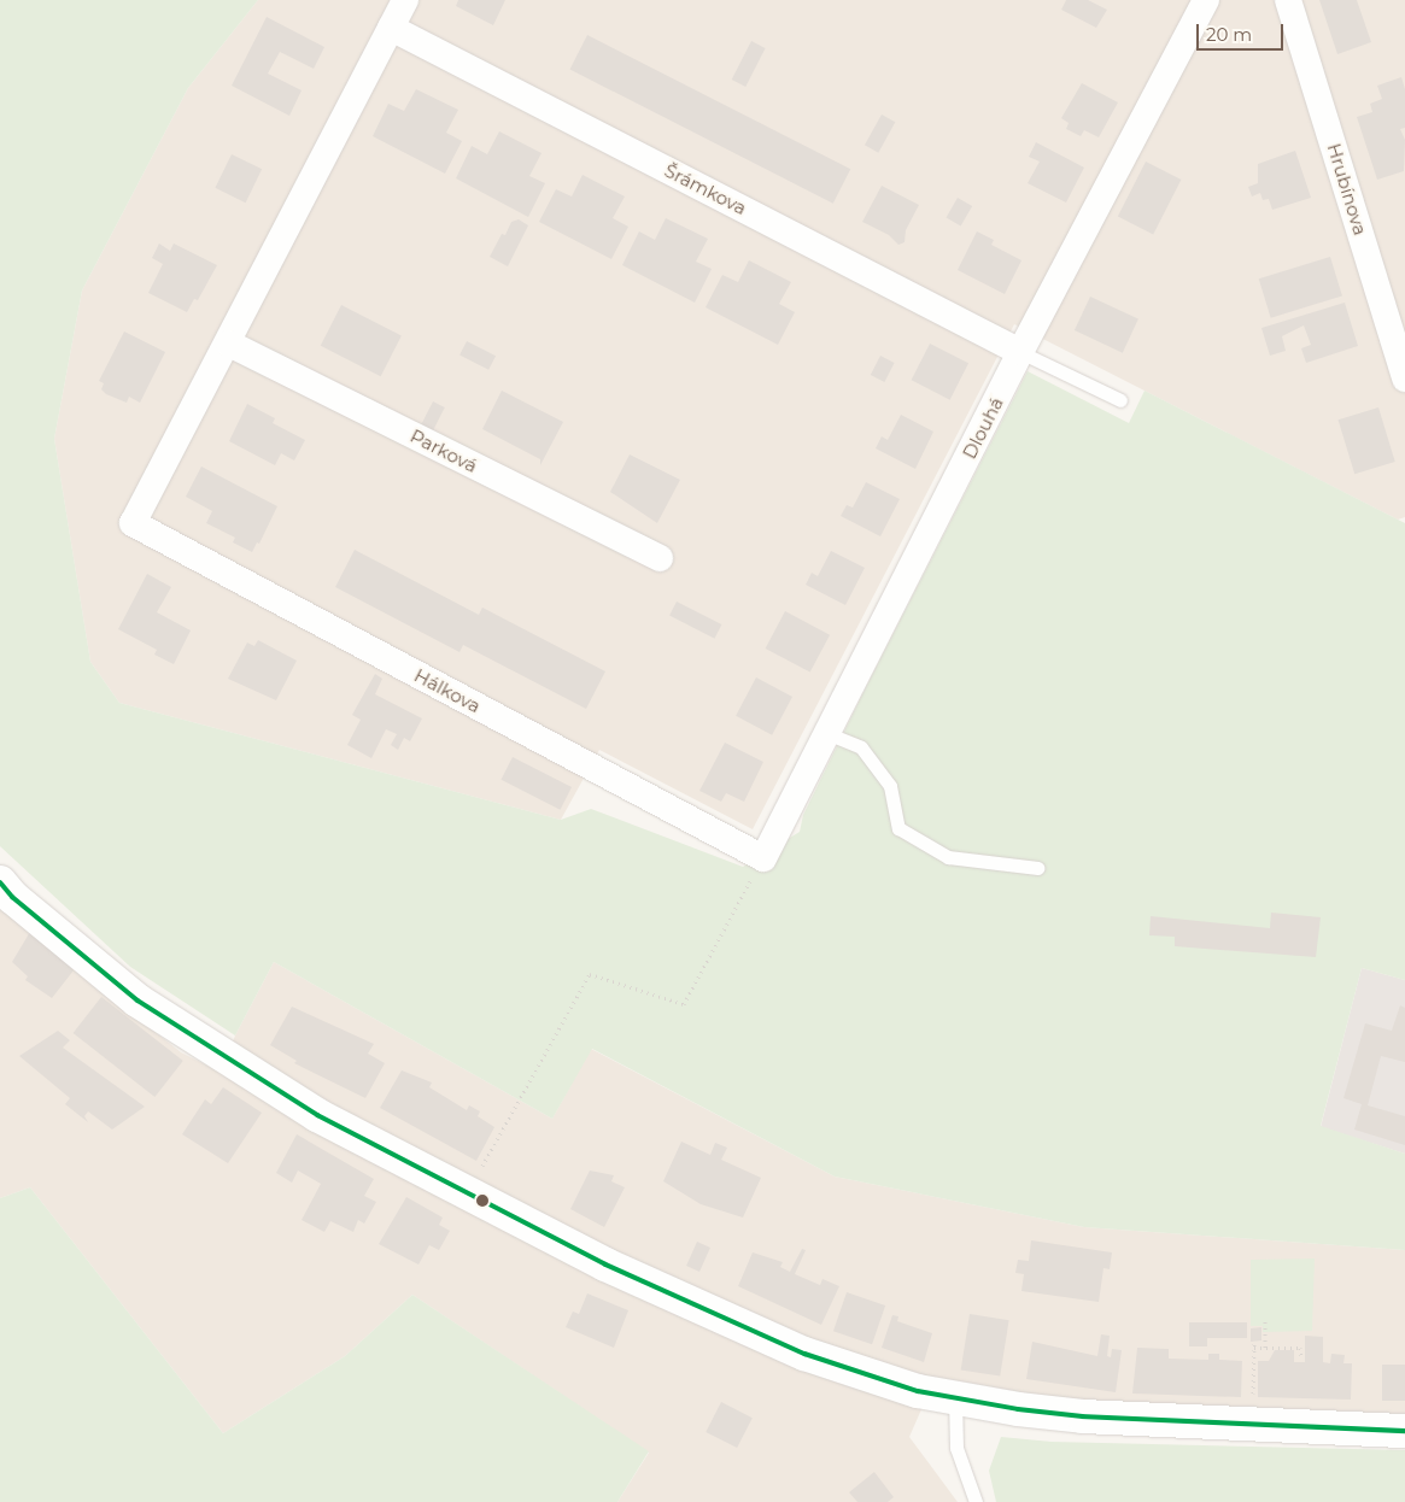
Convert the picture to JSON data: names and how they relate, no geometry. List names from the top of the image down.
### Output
{
  "streets": {
    "street": [
      "Šrámkova",
      "Hrubínova",
      "Dlouhá",
      "Parková",
      "Hálkova"
    ]
  },
  "crossings": [
    ["Šrámkova", "Dlouhá"],
    ["Dlouhá", "Hálkova"],
    ["Parková", "Hálkova"]
  ],
  "scale_bar": "20 m"
}
